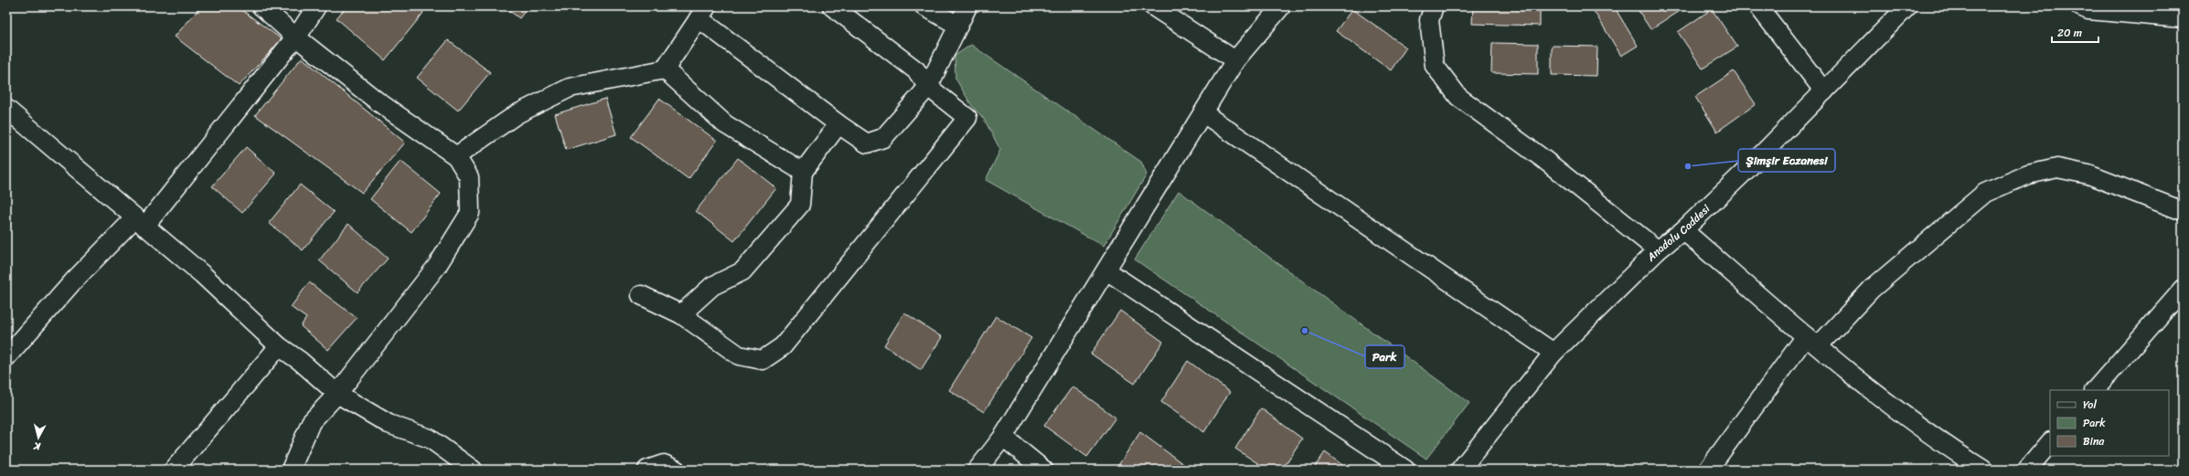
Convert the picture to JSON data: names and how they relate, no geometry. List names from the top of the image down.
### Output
{
  "streets": {
    "street": ["Anadolu Caddesi"]
  },
  "places": ["Şimşir Eczanesi", "Park"],
  "legend": ["Yol", "Park", "Bina"],
  "scale_bar": "20 m",
  "north": "bottom"
}
